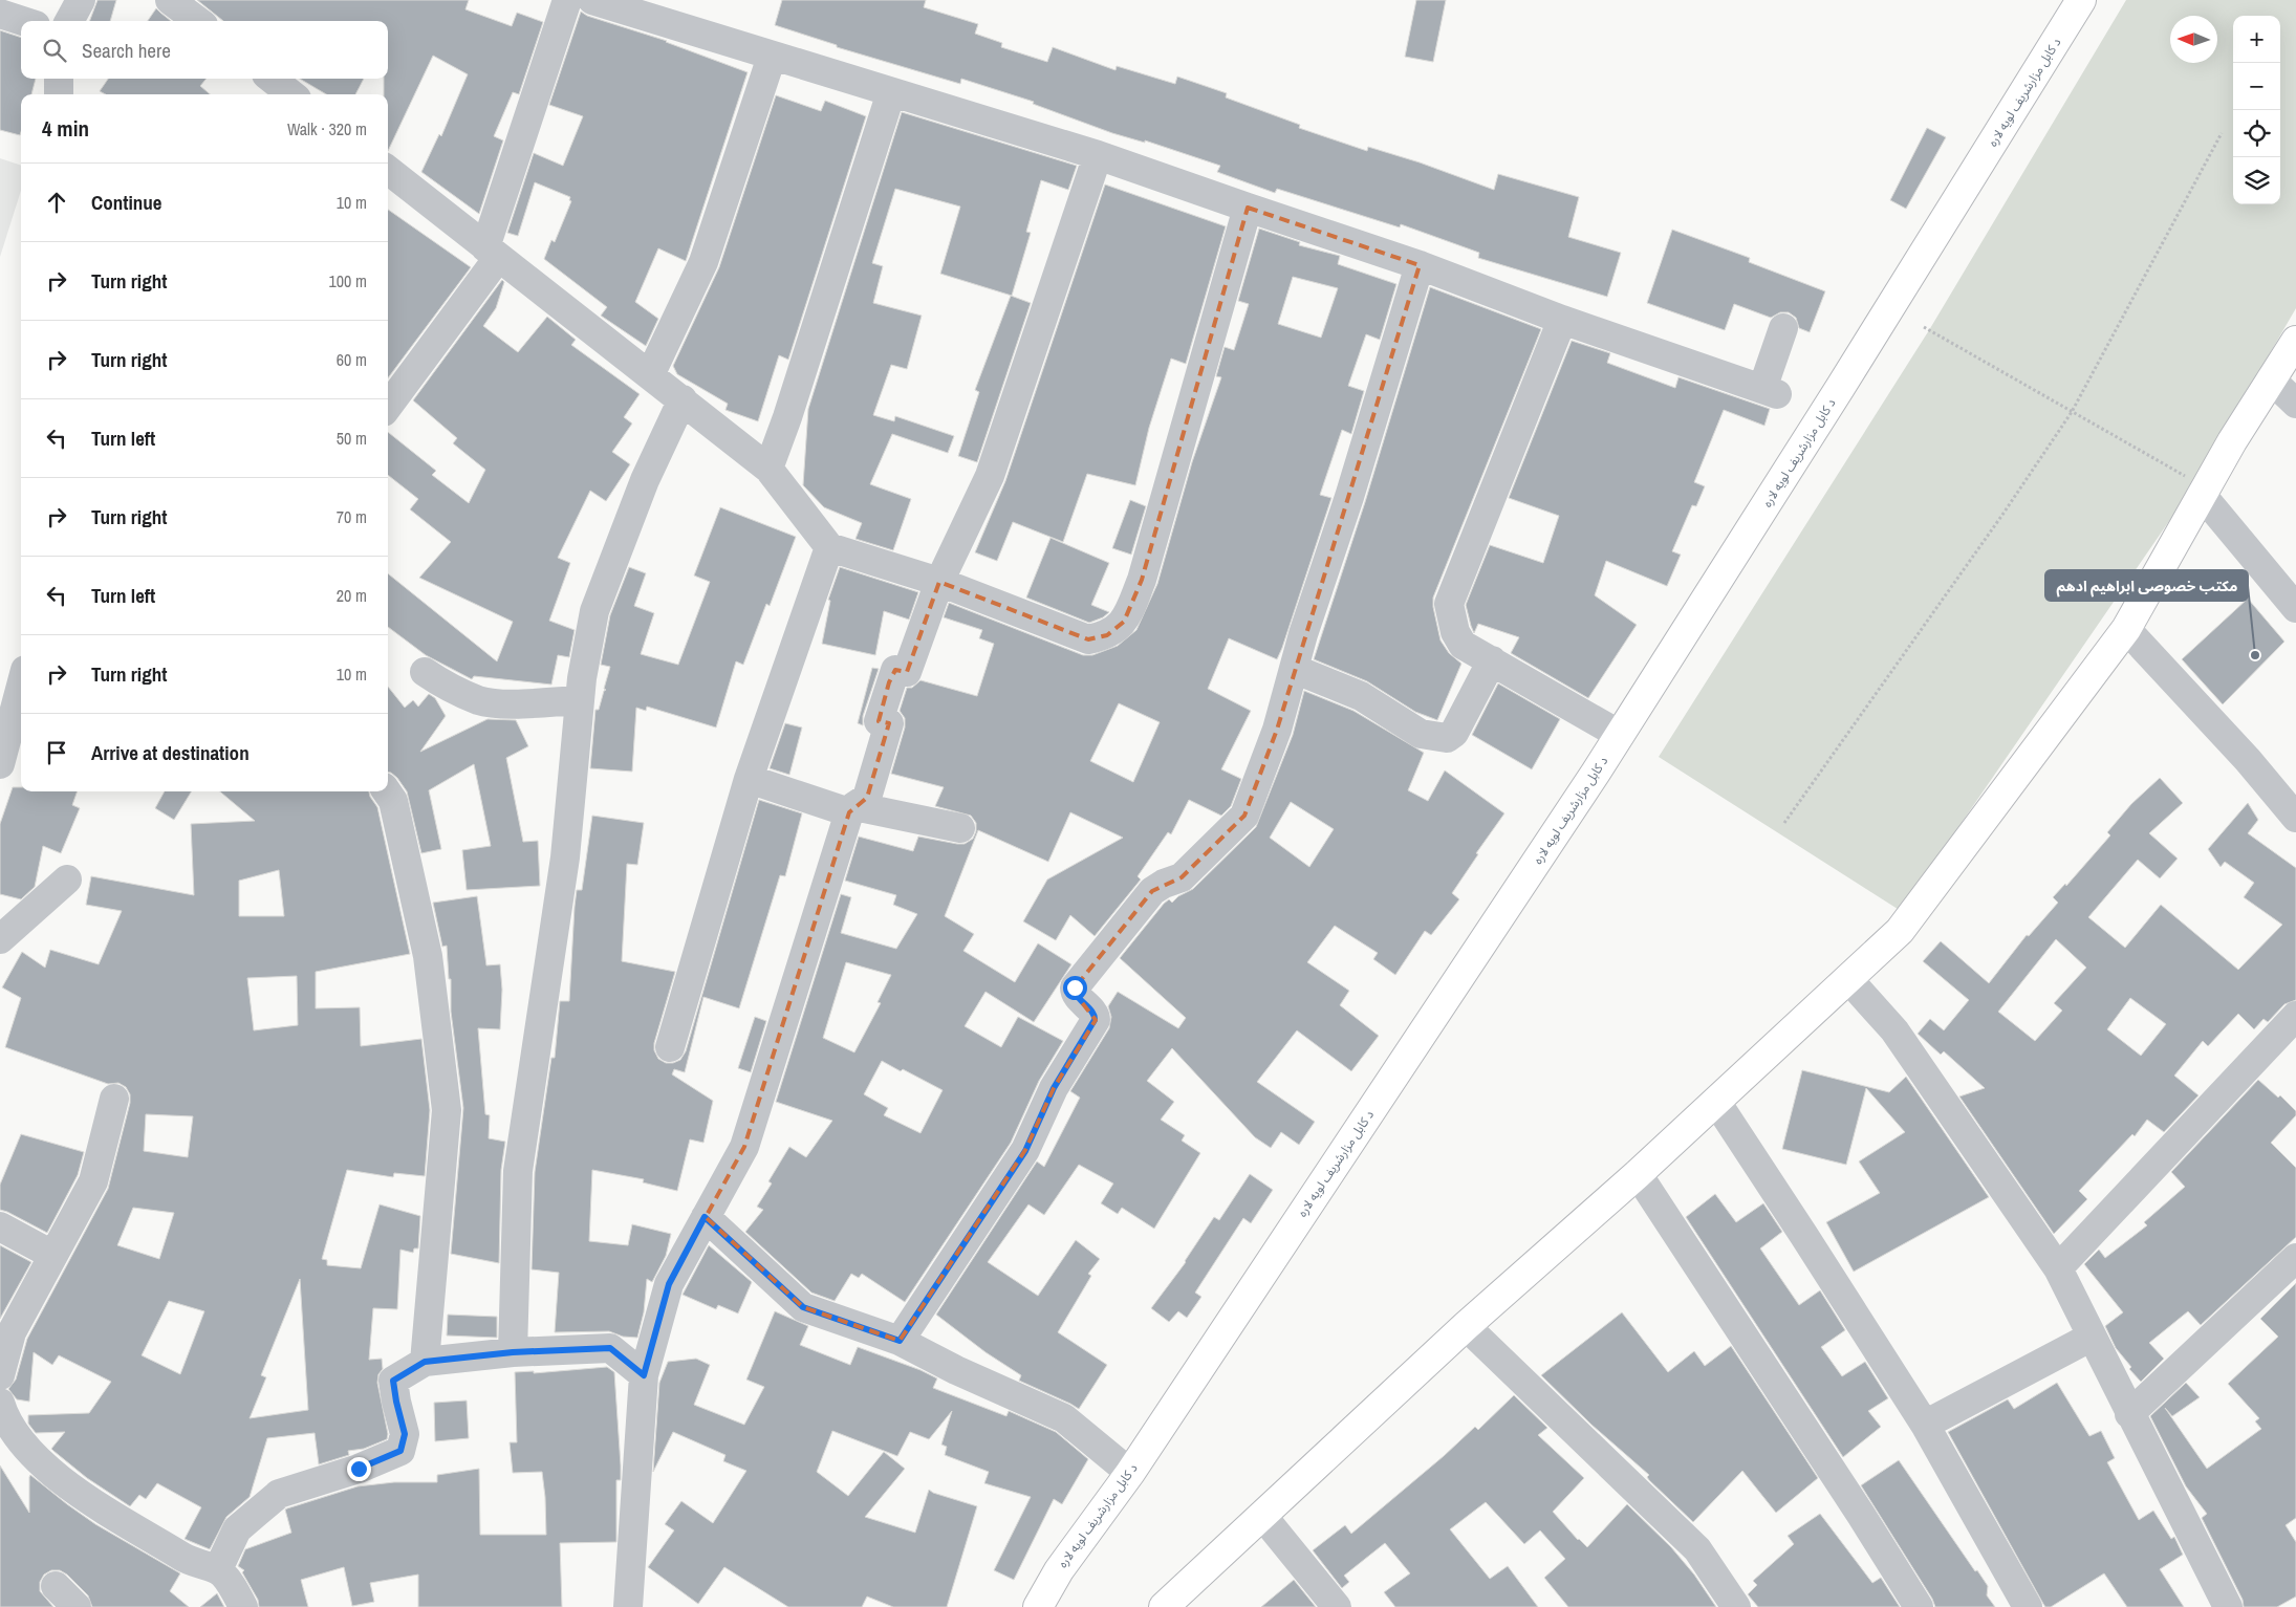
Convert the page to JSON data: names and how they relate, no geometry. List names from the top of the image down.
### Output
{
  "streets": {
    "highway": ["د کابل مزارشریف لویه لاره"]
  },
  "places": ["مکتب خصوصی ابراهیم ادهم"],
  "north": "left",
  "page": {
    "map_buttons": ["+", "−"],
    "search": "Search here",
    "heading": ["4 min", "Walk · 320 m"],
    "list": [
      ["Continue", "10 m"],
      ["Turn right", "100 m"],
      ["Turn right", "60 m"],
      ["Turn left", "50 m"],
      ["Turn right", "70 m"],
      ["Turn left", "20 m"],
      ["Turn right", "10 m"],
      "Arrive at destination"
    ]
  }
}
